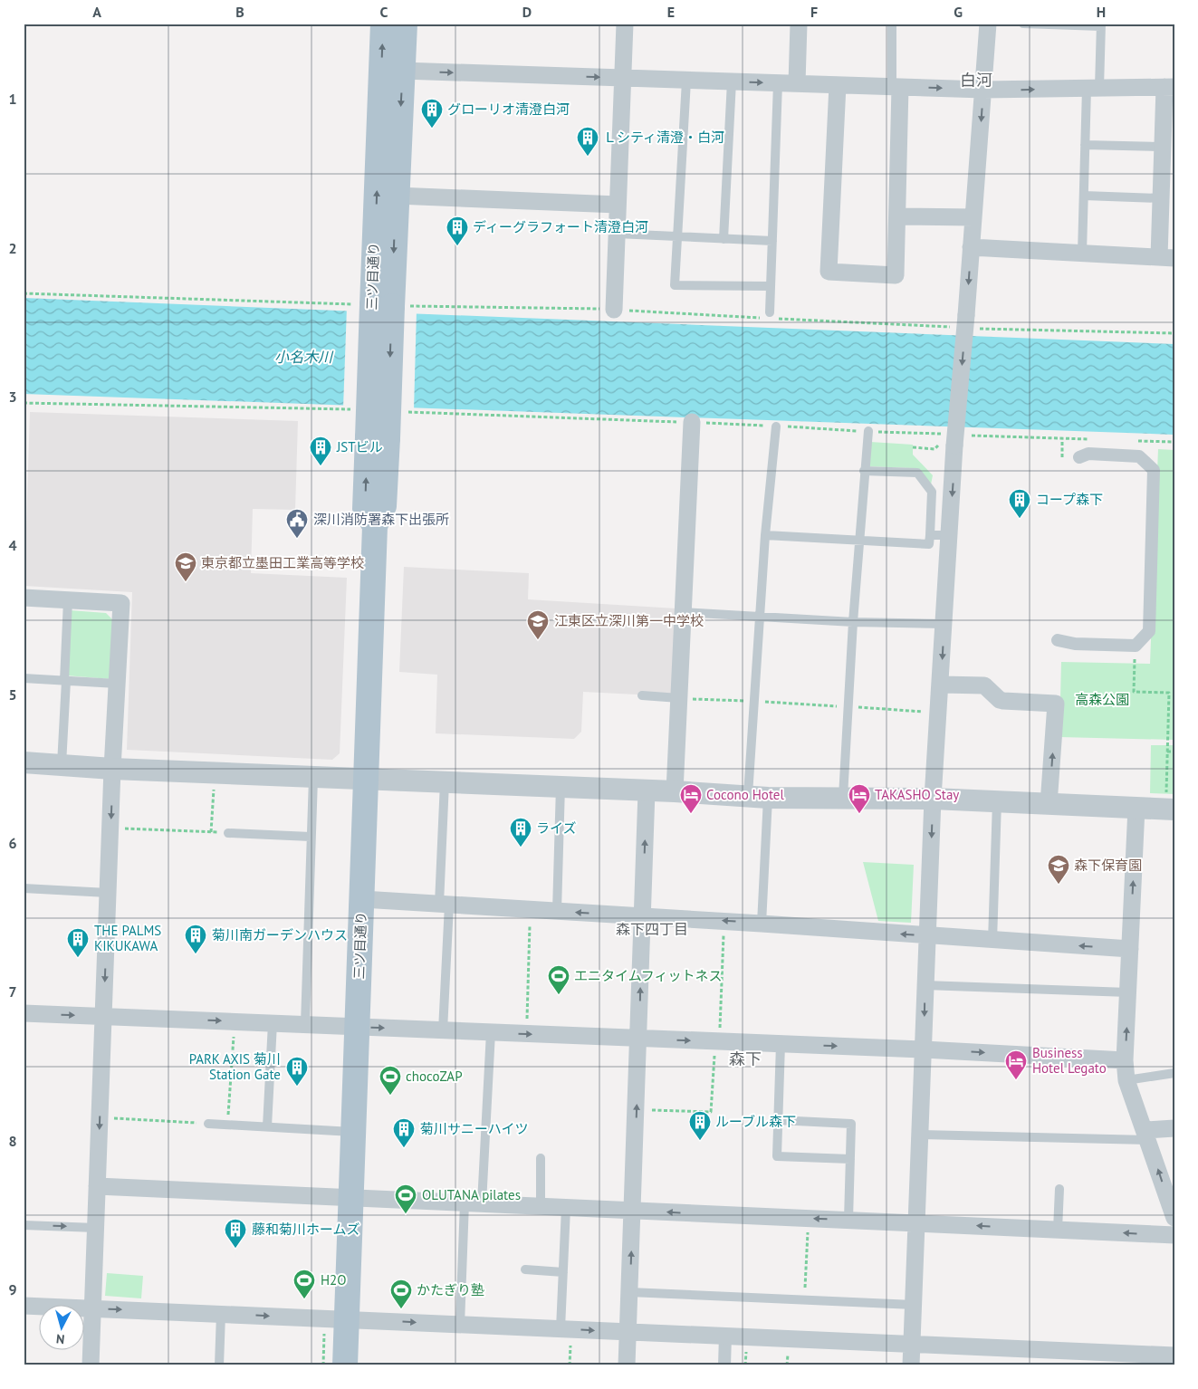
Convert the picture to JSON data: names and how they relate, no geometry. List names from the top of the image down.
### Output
{
  "streets": {
    "main road": ["三ツ目通り"]
  },
  "districts": ["白河", "森下四丁目", "森下"],
  "water": ["小名木川"],
  "parks": ["高森公園"],
  "places": {
    "building": [
      "グローリオ清澄白河",
      "Ｌシティ清澄・白河",
      "ディーグラフォート清澄白河",
      "JSTビル",
      "コープ森下",
      "ライズ",
      "菊川南ガーデンハウス",
      "THE PALMS KIKUKAWA",
      "PARK AXIS 菊川 Station Gate",
      "ルーブル森下",
      "菊川サニーハイツ",
      "藤和菊川ホームズ"
    ],
    "public building": ["深川消防署森下出張所"],
    "school or university": ["東京都立墨田工業高等学校", "江東区立深川第一中学校", "森下保育園"],
    "hotel": ["Cocono Hotel", "TAKASHO Stay", "Business Hotel Legato"],
    "sports": [
      "エニタイムフィットネス",
      "chocoZAP",
      "OLUTANA pilates",
      "H2O",
      "かたぎり塾"
    ]
  },
  "north": "bottom",
  "grid": {
    "columns": [
      "A",
      "B",
      "C",
      "D",
      "E",
      "F",
      "G",
      "H"
    ],
    "rows": [
      "1",
      "2",
      "3",
      "4",
      "5",
      "6",
      "7",
      "8",
      "9"
    ]
  }
}
